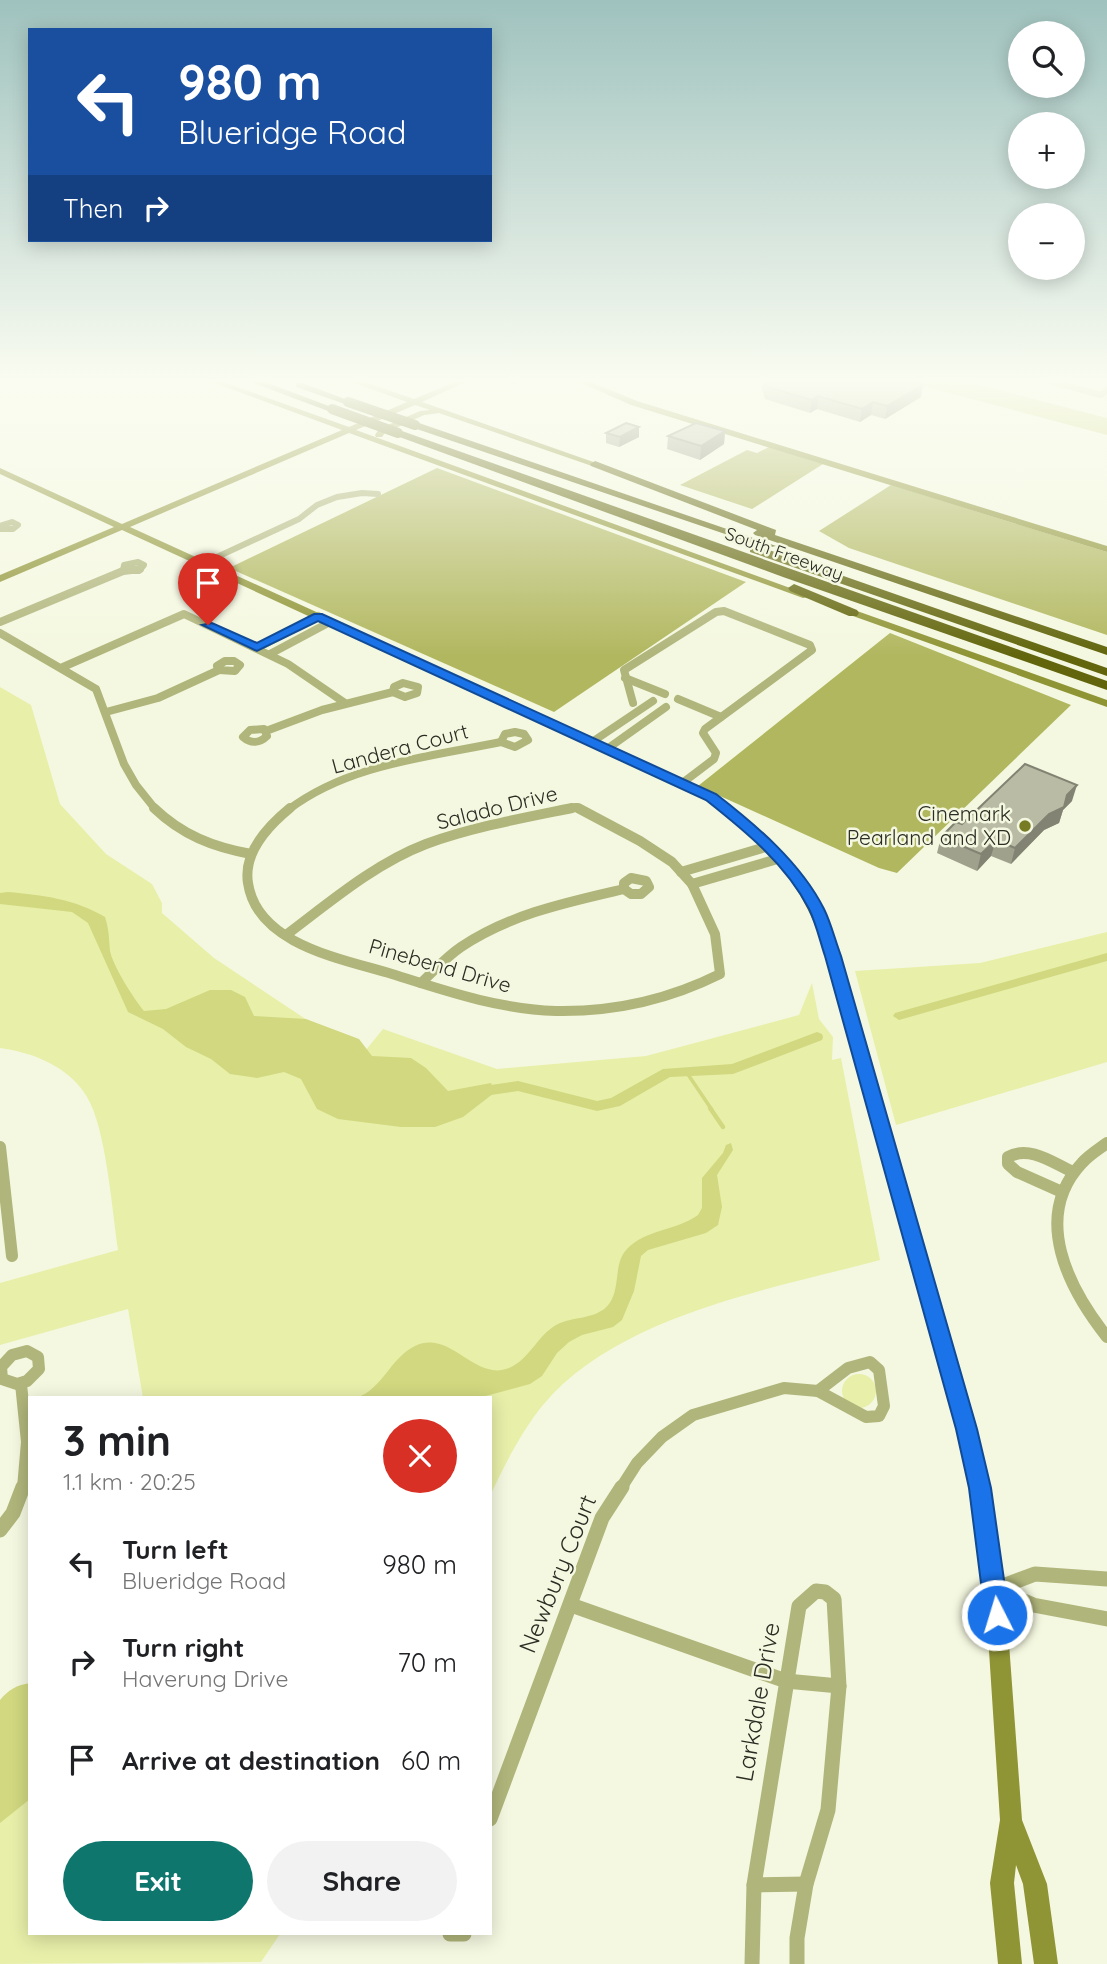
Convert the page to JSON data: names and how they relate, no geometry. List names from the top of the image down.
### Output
{
  "streets": {
    "highway": ["South Freeway"],
    "street": [
      "Landera Court",
      "Salado Drive",
      "Pinebend Drive",
      "Newbury Court",
      "Larkdale Drive"
    ]
  },
  "crossings": [
    ["Landera Court", "Pinebend Drive"],
    ["Salado Drive", "Pinebend Drive"]
  ],
  "places": ["Cinemark Pearland and XD"],
  "page": {
    "map_buttons": ["+", "−"],
    "turn": ["980 m", "Blueridge Road"],
    "then": "Then",
    "heading": ["3 min", "1.1 km · 20:25"],
    "list": [
      {
        "name": "Turn left",
        "note": "Blueridge Road",
        "value": "980 m"
      },
      {
        "name": "Turn right",
        "note": "Haverung Drive",
        "value": "70 m"
      },
      {
        "name": "Arrive at destination",
        "value": "60 m"
      }
    ],
    "buttons": ["Exit", "Share"]
  }
}
